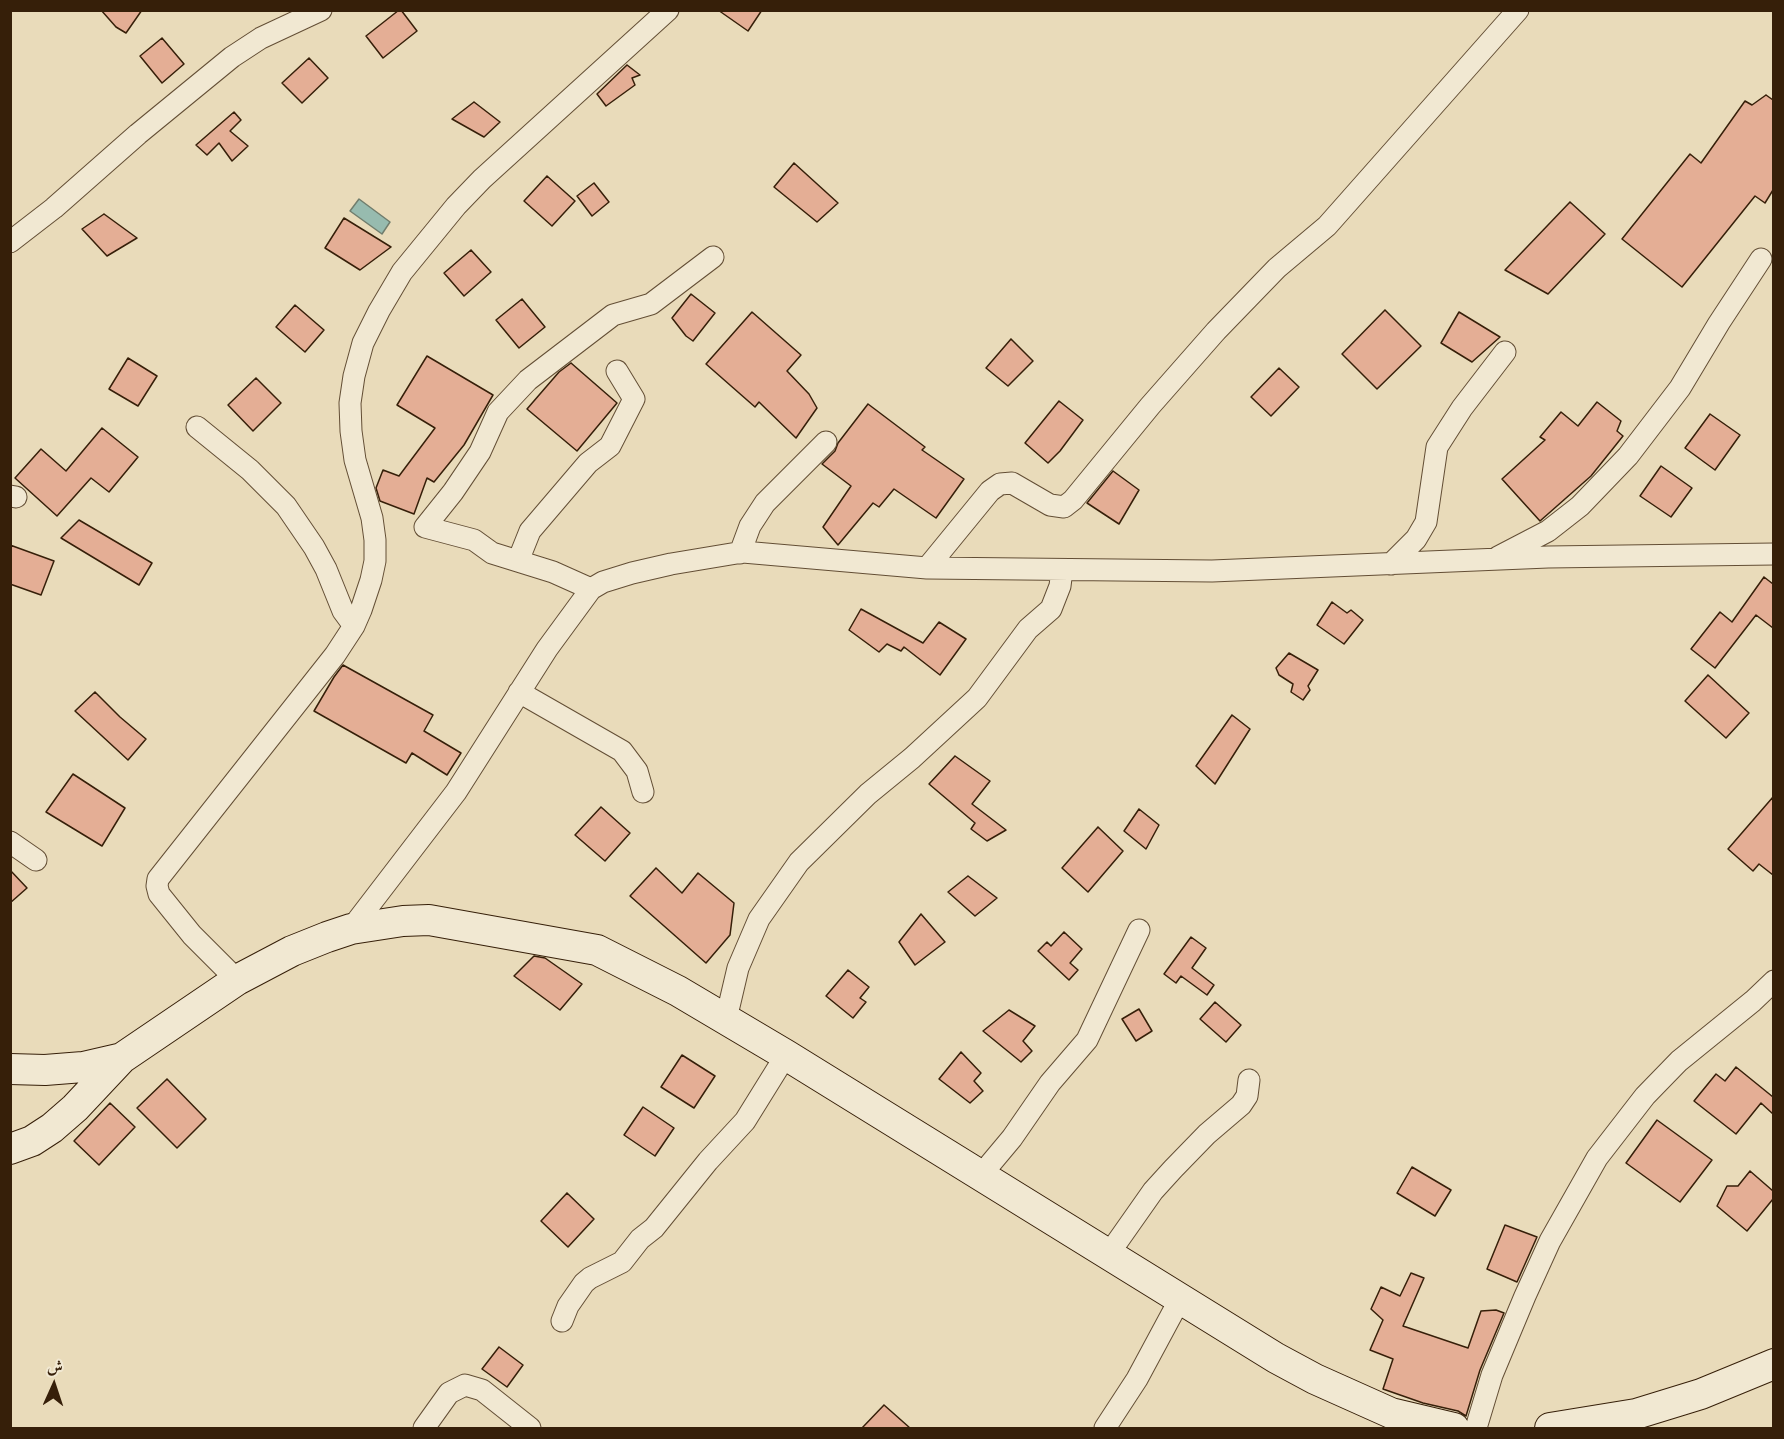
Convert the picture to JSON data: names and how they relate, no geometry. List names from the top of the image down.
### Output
{
  "north": "top"
}
